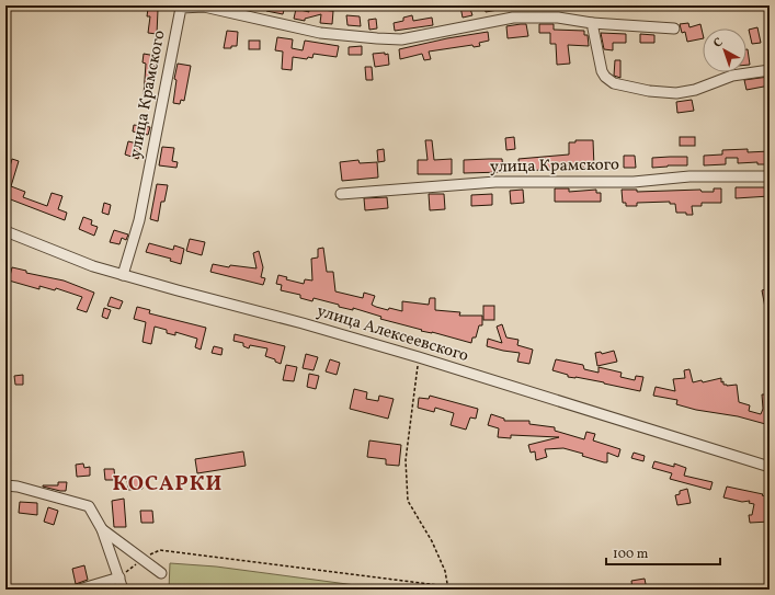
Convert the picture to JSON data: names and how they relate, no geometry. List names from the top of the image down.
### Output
{
  "streets": {
    "street": ["улица Крамского", "улица Алексеевского"]
  },
  "crossings": [
    ["улица Крамского", "улица Алексеевского"]
  ],
  "districts": ["КОСАРКИ"],
  "scale_bar": "100 m",
  "north": "top left"
}
